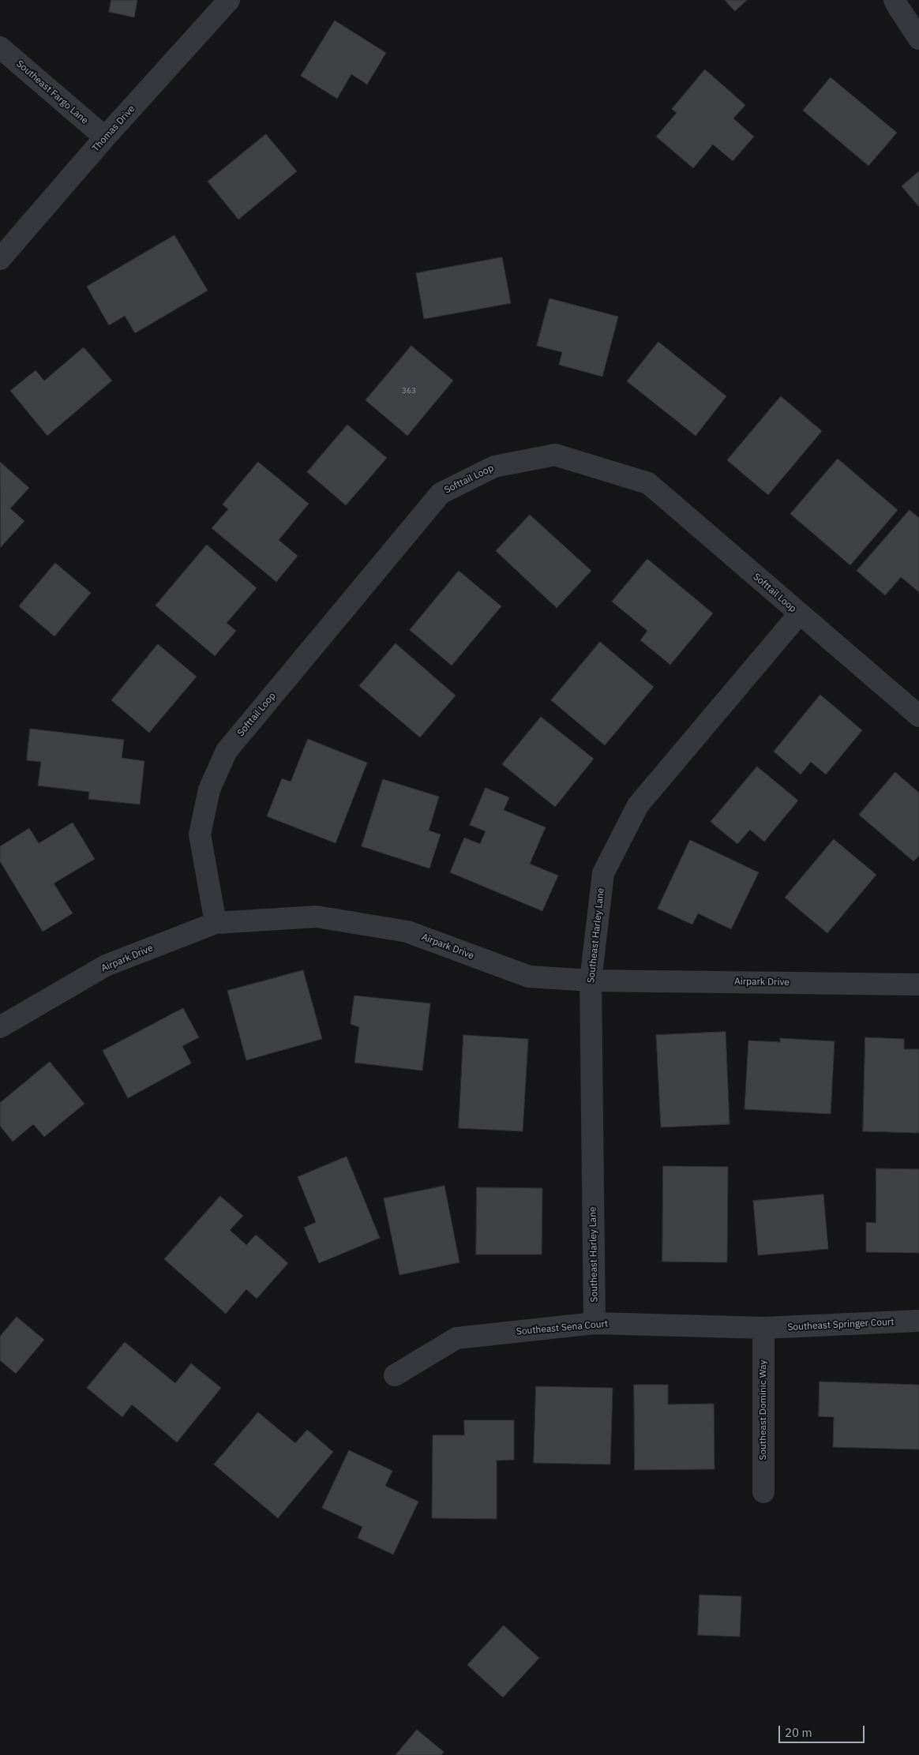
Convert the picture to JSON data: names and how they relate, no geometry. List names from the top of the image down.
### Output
{
  "streets": {
    "street": [
      "Southeast Fargo Lane",
      "Thomas Drive",
      "Softtail Loop",
      "Southeast Harley Lane",
      "Airpark Drive",
      "Southeast Springer Court",
      "Southeast Sena Court",
      "Southeast Dominic Way"
    ]
  },
  "crossings": [
    ["Southeast Fargo Lane", "Thomas Drive"],
    ["Softtail Loop", "Southeast Harley Lane"],
    ["Softtail Loop", "Airpark Drive"],
    ["Southeast Harley Lane", "Airpark Drive"],
    ["Southeast Harley Lane", "Southeast Sena Court"],
    ["Southeast Springer Court", "Southeast Sena Court"],
    ["Southeast Springer Court", "Southeast Dominic Way"],
    ["Southeast Sena Court", "Southeast Dominic Way"]
  ],
  "house_numbers": ["363"],
  "scale_bar": "20 m"
}
